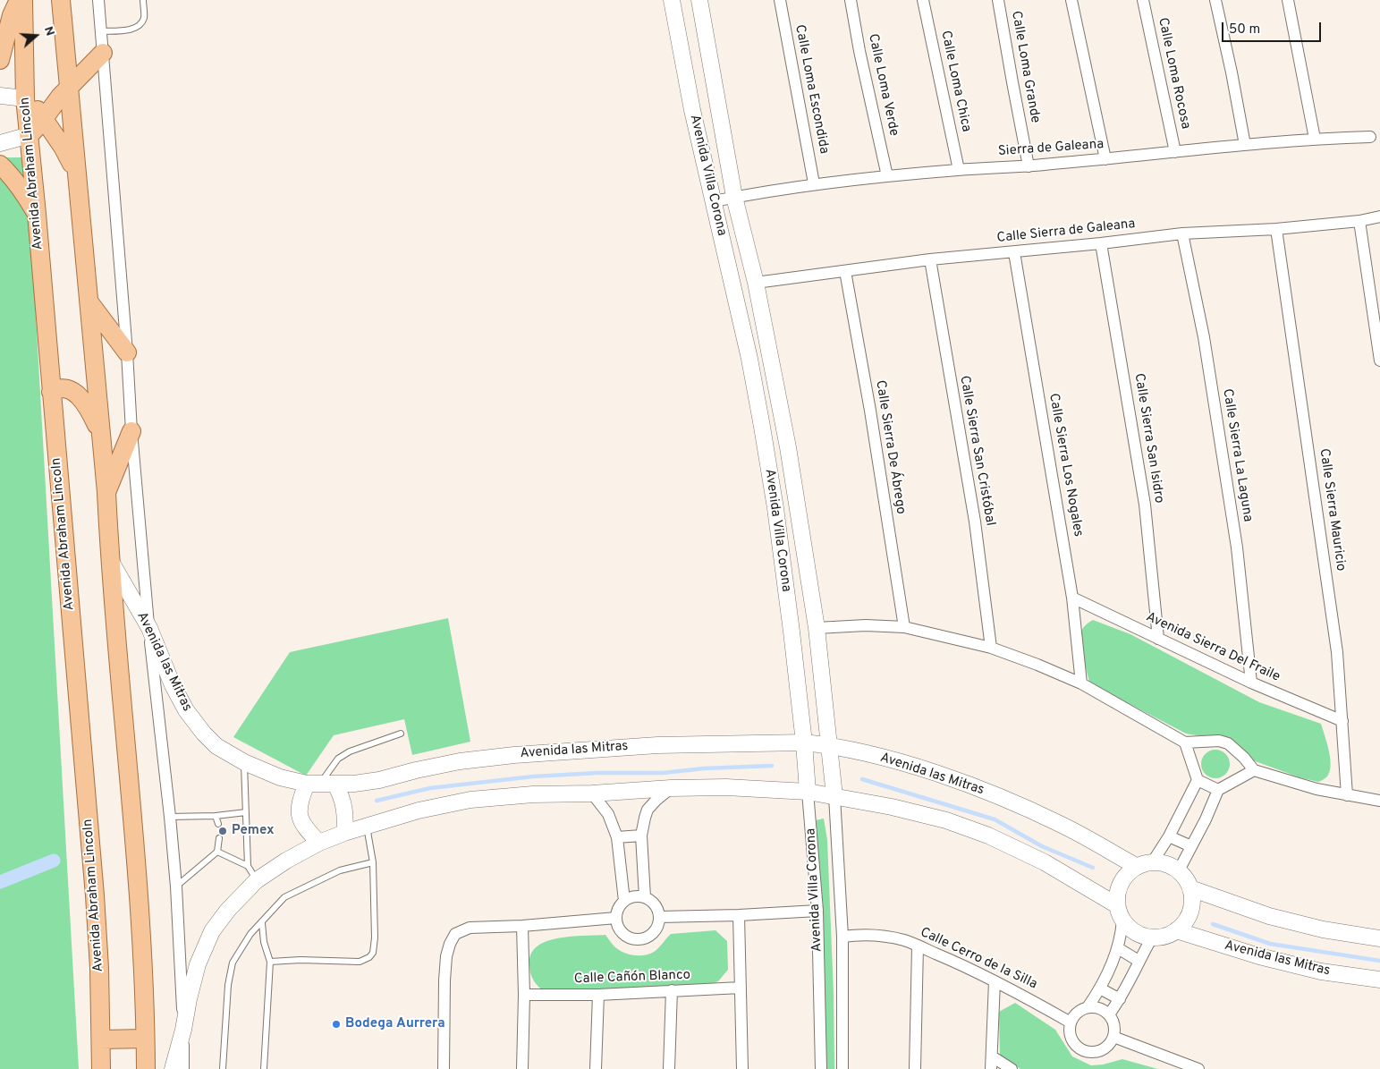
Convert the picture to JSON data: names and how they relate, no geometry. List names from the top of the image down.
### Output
{
  "streets": {
    "main road": ["Avenida Abraham Lincoln"],
    "street": [
      "Calle Loma Grande",
      "Calle Loma Rocosa",
      "Calle Loma Chica",
      "Calle Loma Verde",
      "Calle Loma Escondida",
      "Sierra de Galeana",
      "Avenida Villa Corona",
      "Calle Sierra de Galeana",
      "Calle Sierra San Isidro",
      "Calle Sierra De Ábrego",
      "Calle Sierra San Cristóbal",
      "Calle Sierra La Laguna",
      "Calle Sierra Los Nogales",
      "Calle Sierra Mauricio",
      "Avenida Sierra Del Fraile",
      "Avenida las Mitras",
      "Calle Cerro de la Silla",
      "Calle Cañón Blanco"
    ]
  },
  "crossings": [
    ["Calle Loma Grande", "Sierra de Galeana"],
    ["Calle Loma Rocosa", "Sierra de Galeana"],
    ["Calle Loma Chica", "Sierra de Galeana"],
    ["Calle Loma Verde", "Sierra de Galeana"],
    ["Calle Loma Escondida", "Sierra de Galeana"],
    ["Sierra de Galeana", "Avenida Villa Corona"],
    ["Avenida Villa Corona", "Calle Sierra de Galeana"],
    ["Avenida Villa Corona", "Avenida las Mitras"],
    ["Avenida Villa Corona", "Calle Cerro de la Silla"],
    ["Calle Sierra de Galeana", "Calle Sierra San Isidro"],
    ["Calle Sierra de Galeana", "Calle Sierra De Ábrego"],
    ["Calle Sierra de Galeana", "Calle Sierra San Cristóbal"],
    ["Calle Sierra de Galeana", "Calle Sierra La Laguna"],
    ["Calle Sierra de Galeana", "Calle Sierra Los Nogales"],
    ["Calle Sierra de Galeana", "Calle Sierra Mauricio"],
    ["Calle Sierra San Isidro", "Avenida Sierra Del Fraile"],
    ["Calle Sierra La Laguna", "Avenida Sierra Del Fraile"],
    ["Calle Sierra Los Nogales", "Avenida Sierra Del Fraile"],
    ["Calle Sierra Mauricio", "Avenida Sierra Del Fraile"]
  ],
  "places": ["Pemex", "Bodega Aurrera"],
  "scale_bar": "50 m",
  "north": "right"
}
